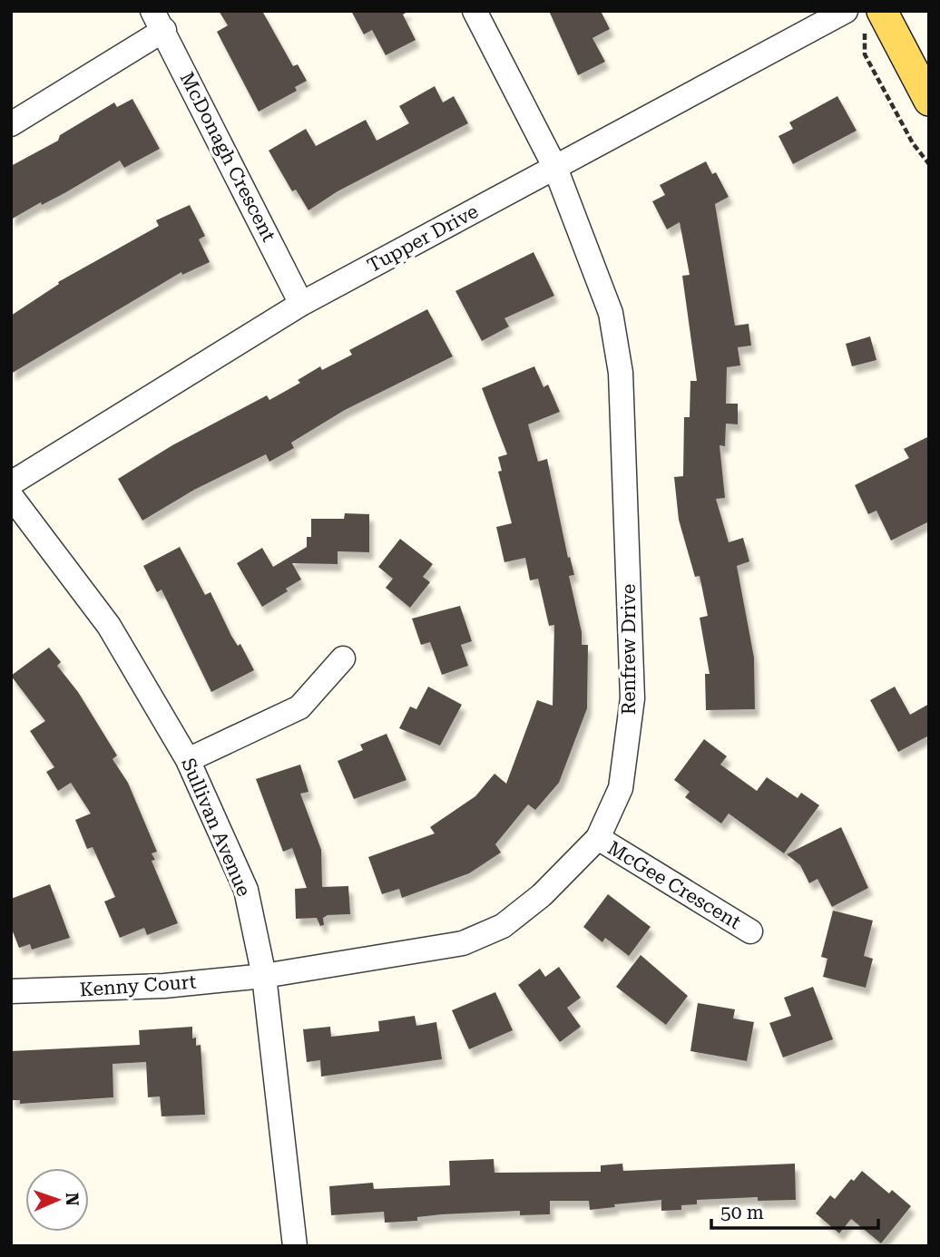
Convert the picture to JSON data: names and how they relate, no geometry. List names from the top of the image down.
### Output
{
  "streets": {
    "street": [
      "McDonagh Crescent",
      "Tupper Drive",
      "Renfrew Drive",
      "Sullivan Avenue",
      "McGee Crescent",
      "Kenny Court"
    ]
  },
  "crossings": [
    ["McDonagh Crescent", "Tupper Drive"],
    ["Tupper Drive", "Renfrew Drive"],
    ["Renfrew Drive", "Sullivan Avenue"],
    ["Renfrew Drive", "McGee Crescent"],
    ["Renfrew Drive", "Kenny Court"],
    ["Sullivan Avenue", "Kenny Court"]
  ],
  "scale_bar": "50 m",
  "north": "right"
}
